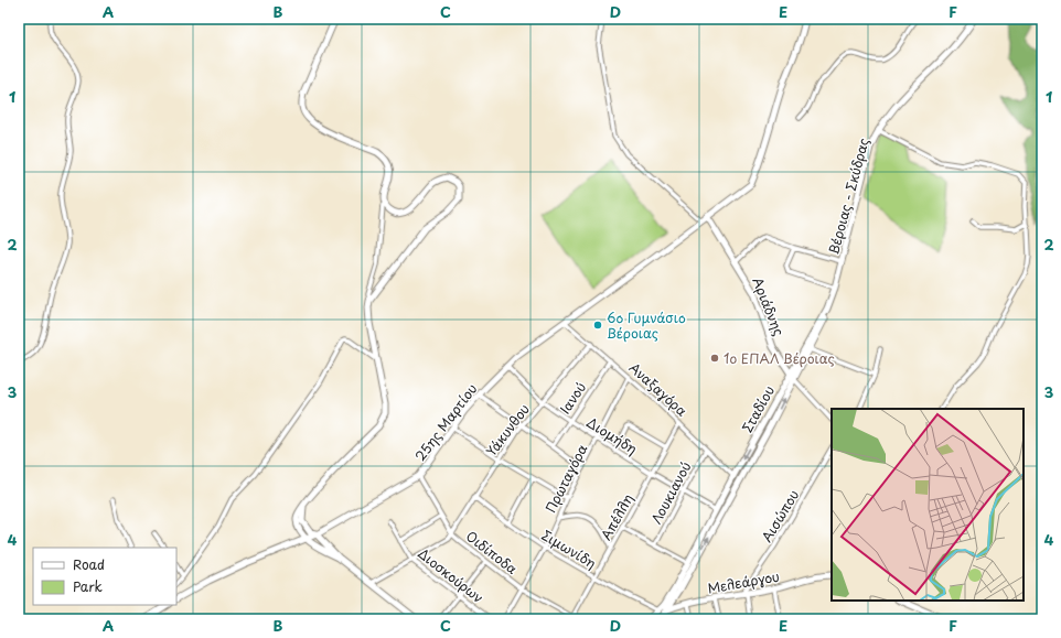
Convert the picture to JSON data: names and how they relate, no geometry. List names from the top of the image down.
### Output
{
  "streets": {
    "street": [
      "Βέροιας - Σκύδρας",
      "Αριάδνης",
      "Αναξαγόρα",
      "Ιανού",
      "Σταδίου",
      "25ης Μαρτίου",
      "Υάκυνθου",
      "Διομήδη",
      "Πρωταγόρα",
      "Λουκιανού",
      "Αισώπου",
      "Απέλλη",
      "Σιμωνίδη",
      "Οιδίποδα",
      "Διοσκούρων",
      "Μελεάργου"
    ]
  },
  "crossings": [
    ["Βέροιας - Σκύδρας", "Σταδίου"],
    ["Αριάδνης", "Σταδίου"],
    ["Αριάδνης", "25ης Μαρτίου"],
    ["Αναξαγόρα", "Ιανού"],
    ["Αναξαγόρα", "Σταδίου"],
    ["Αναξαγόρα", "25ης Μαρτίου"],
    ["Αναξαγόρα", "Υάκυνθου"],
    ["Αναξαγόρα", "Πρωταγόρα"],
    ["Αναξαγόρα", "Λουκιανού"],
    ["Αναξαγόρα", "Απέλλη"],
    ["Ιανού", "Διομήδη"],
    ["Σταδίου", "Διομήδη"],
    ["Σταδίου", "Σιμωνίδη"],
    ["Σταδίου", "Μελεάργου"],
    ["25ης Μαρτίου", "Διομήδη"],
    ["25ης Μαρτίου", "Οιδίποδα"],
    ["Υάκυνθου", "Διομήδη"],
    ["Υάκυνθου", "Σιμωνίδη"],
    ["Υάκυνθου", "Οιδίποδα"],
    ["Διομήδη", "Πρωταγόρα"],
    ["Διομήδη", "Λουκιανού"],
    ["Διομήδη", "Απέλλη"],
    ["Πρωταγόρα", "Σιμωνίδη"],
    ["Πρωταγόρα", "Οιδίποδα"],
    ["Αισώπου", "Μελεάργου"],
    ["Απέλλη", "Σιμωνίδη"],
    ["Απέλλη", "Οιδίποδα"],
    ["Σιμωνίδη", "Μελεάργου"]
  ],
  "places": ["6ο Γυμνάσιο Βέροιας", "1ο ΕΠΑΛ Βέροιας"],
  "legend": ["Road", "Park"],
  "grid": {
    "columns": [
      "A",
      "B",
      "C",
      "D",
      "E",
      "F"
    ],
    "rows": [
      "1",
      "2",
      "3",
      "4"
    ]
  }
}
